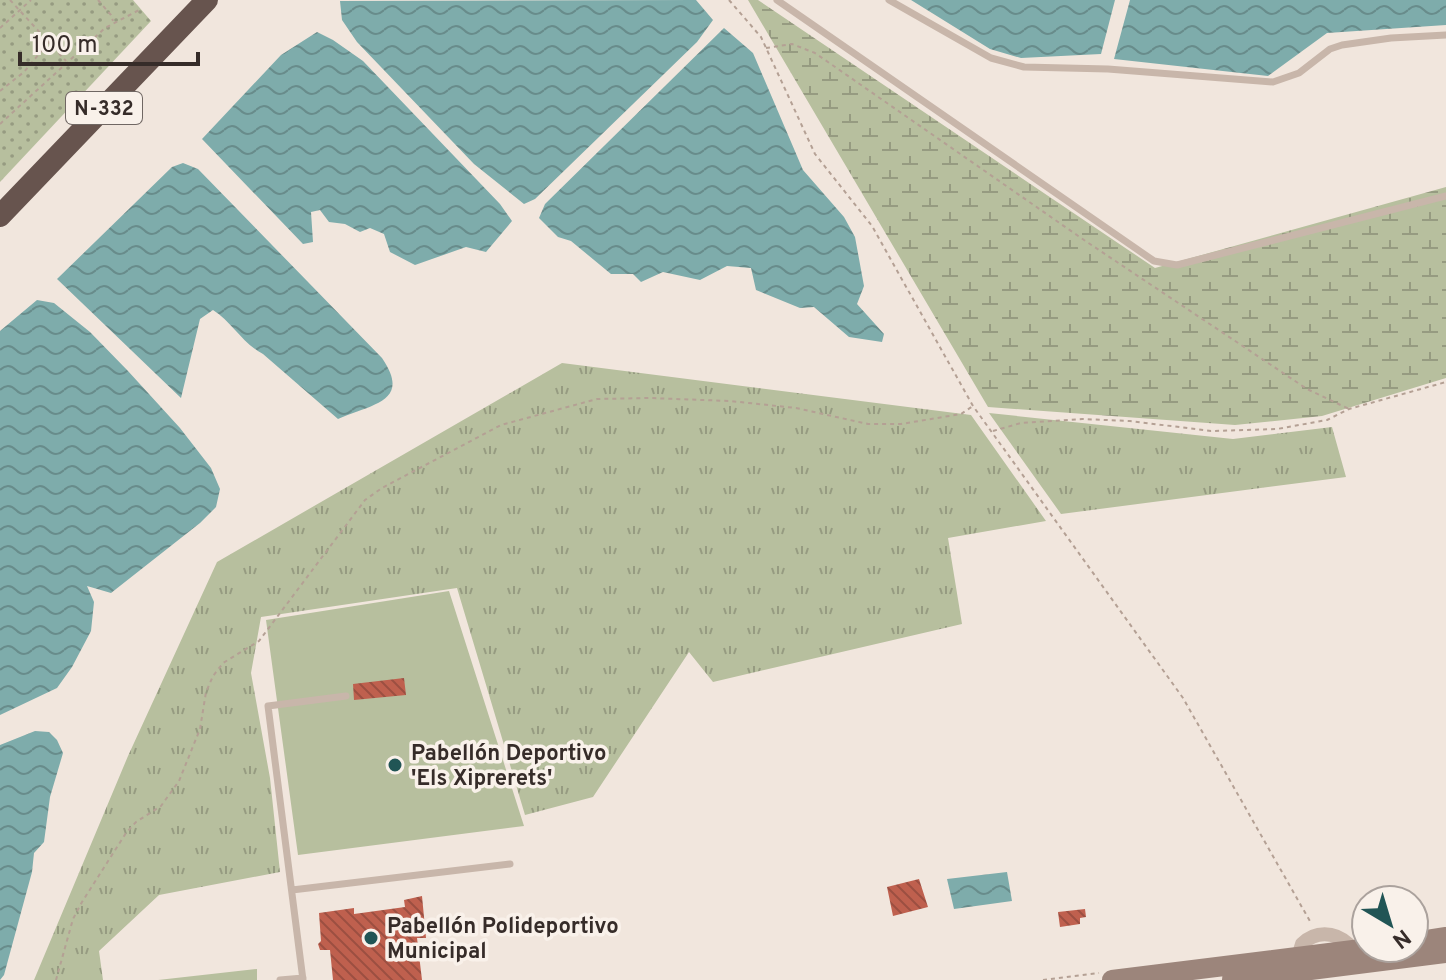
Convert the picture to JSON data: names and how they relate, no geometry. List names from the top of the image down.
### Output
{
  "streets": {
    "highway": ["N-332"]
  },
  "places": ["Pabellón Deportivo 'Els Xiprerets'", "Pabellón Polideportivo Municipal"],
  "scale_bar": "100 m",
  "north": "bottom right"
}
